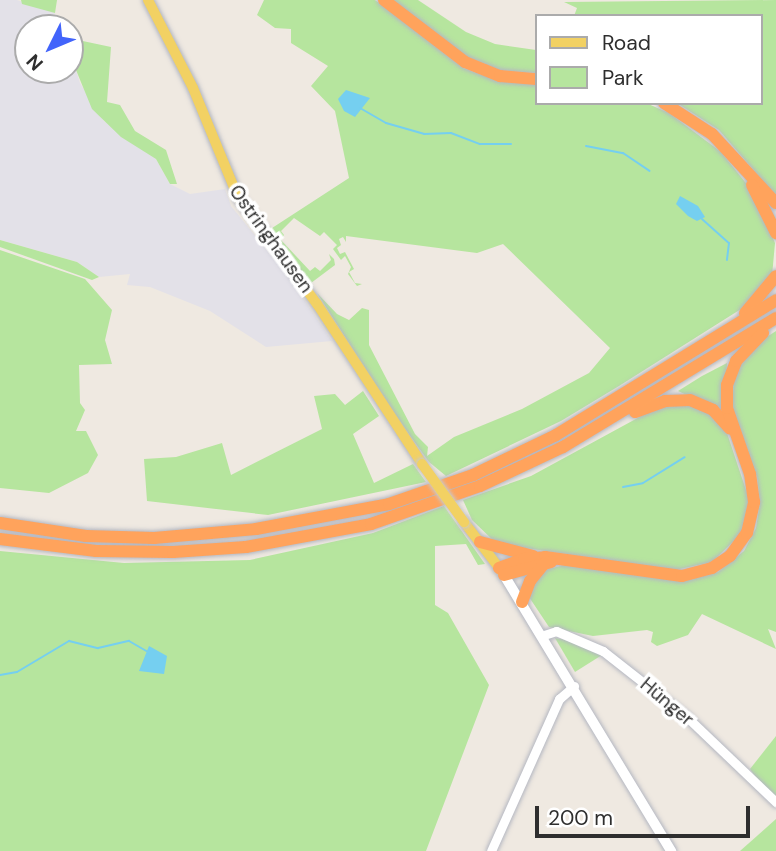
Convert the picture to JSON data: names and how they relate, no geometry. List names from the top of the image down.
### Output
{
  "streets": {
    "main road": ["Ostringhausen"],
    "street": ["Hünger"]
  },
  "legend": ["Road", "Park"],
  "scale_bar": "200 m",
  "north": "bottom left"
}
